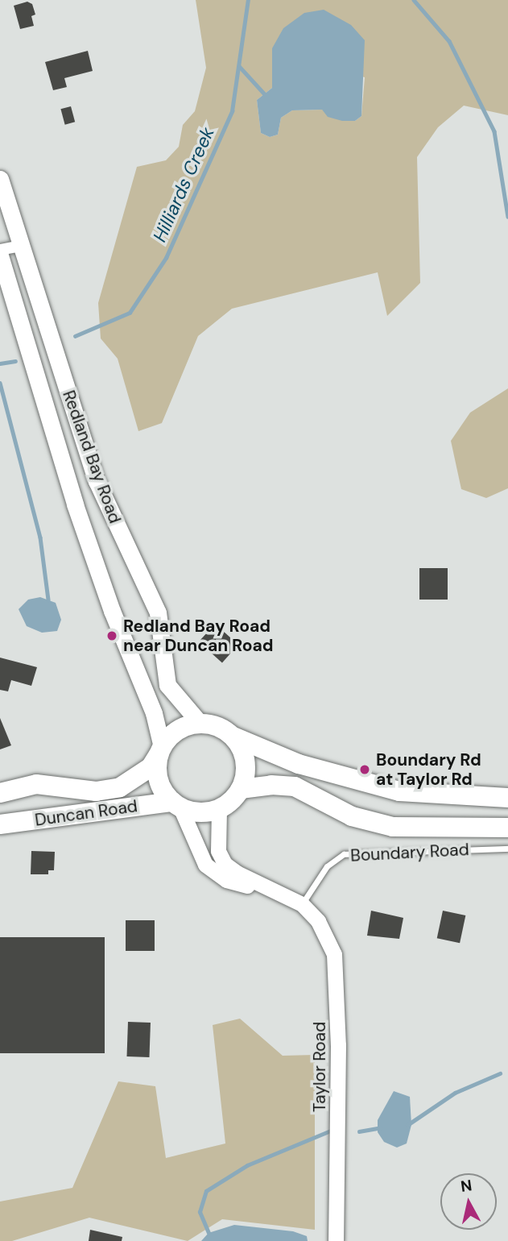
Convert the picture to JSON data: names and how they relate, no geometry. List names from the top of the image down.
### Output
{
  "streets": {
    "highway": ["Duncan Road", "Boundary Road"],
    "main road": ["Redland Bay Road"],
    "street": ["Taylor Road"]
  },
  "crossings": [
    ["Redland Bay Road", "Duncan Road"],
    ["Redland Bay Road", "Boundary Road"],
    ["Redland Bay Road", "Taylor Road"],
    ["Duncan Road", "Boundary Road"],
    ["Duncan Road", "Taylor Road"],
    ["Boundary Road", "Taylor Road"]
  ],
  "water": ["Hilliards Creek"],
  "places": ["Redland Bay Road near Duncan Road", "Boundary Rd at Taylor Rd"],
  "north": "top"
}
